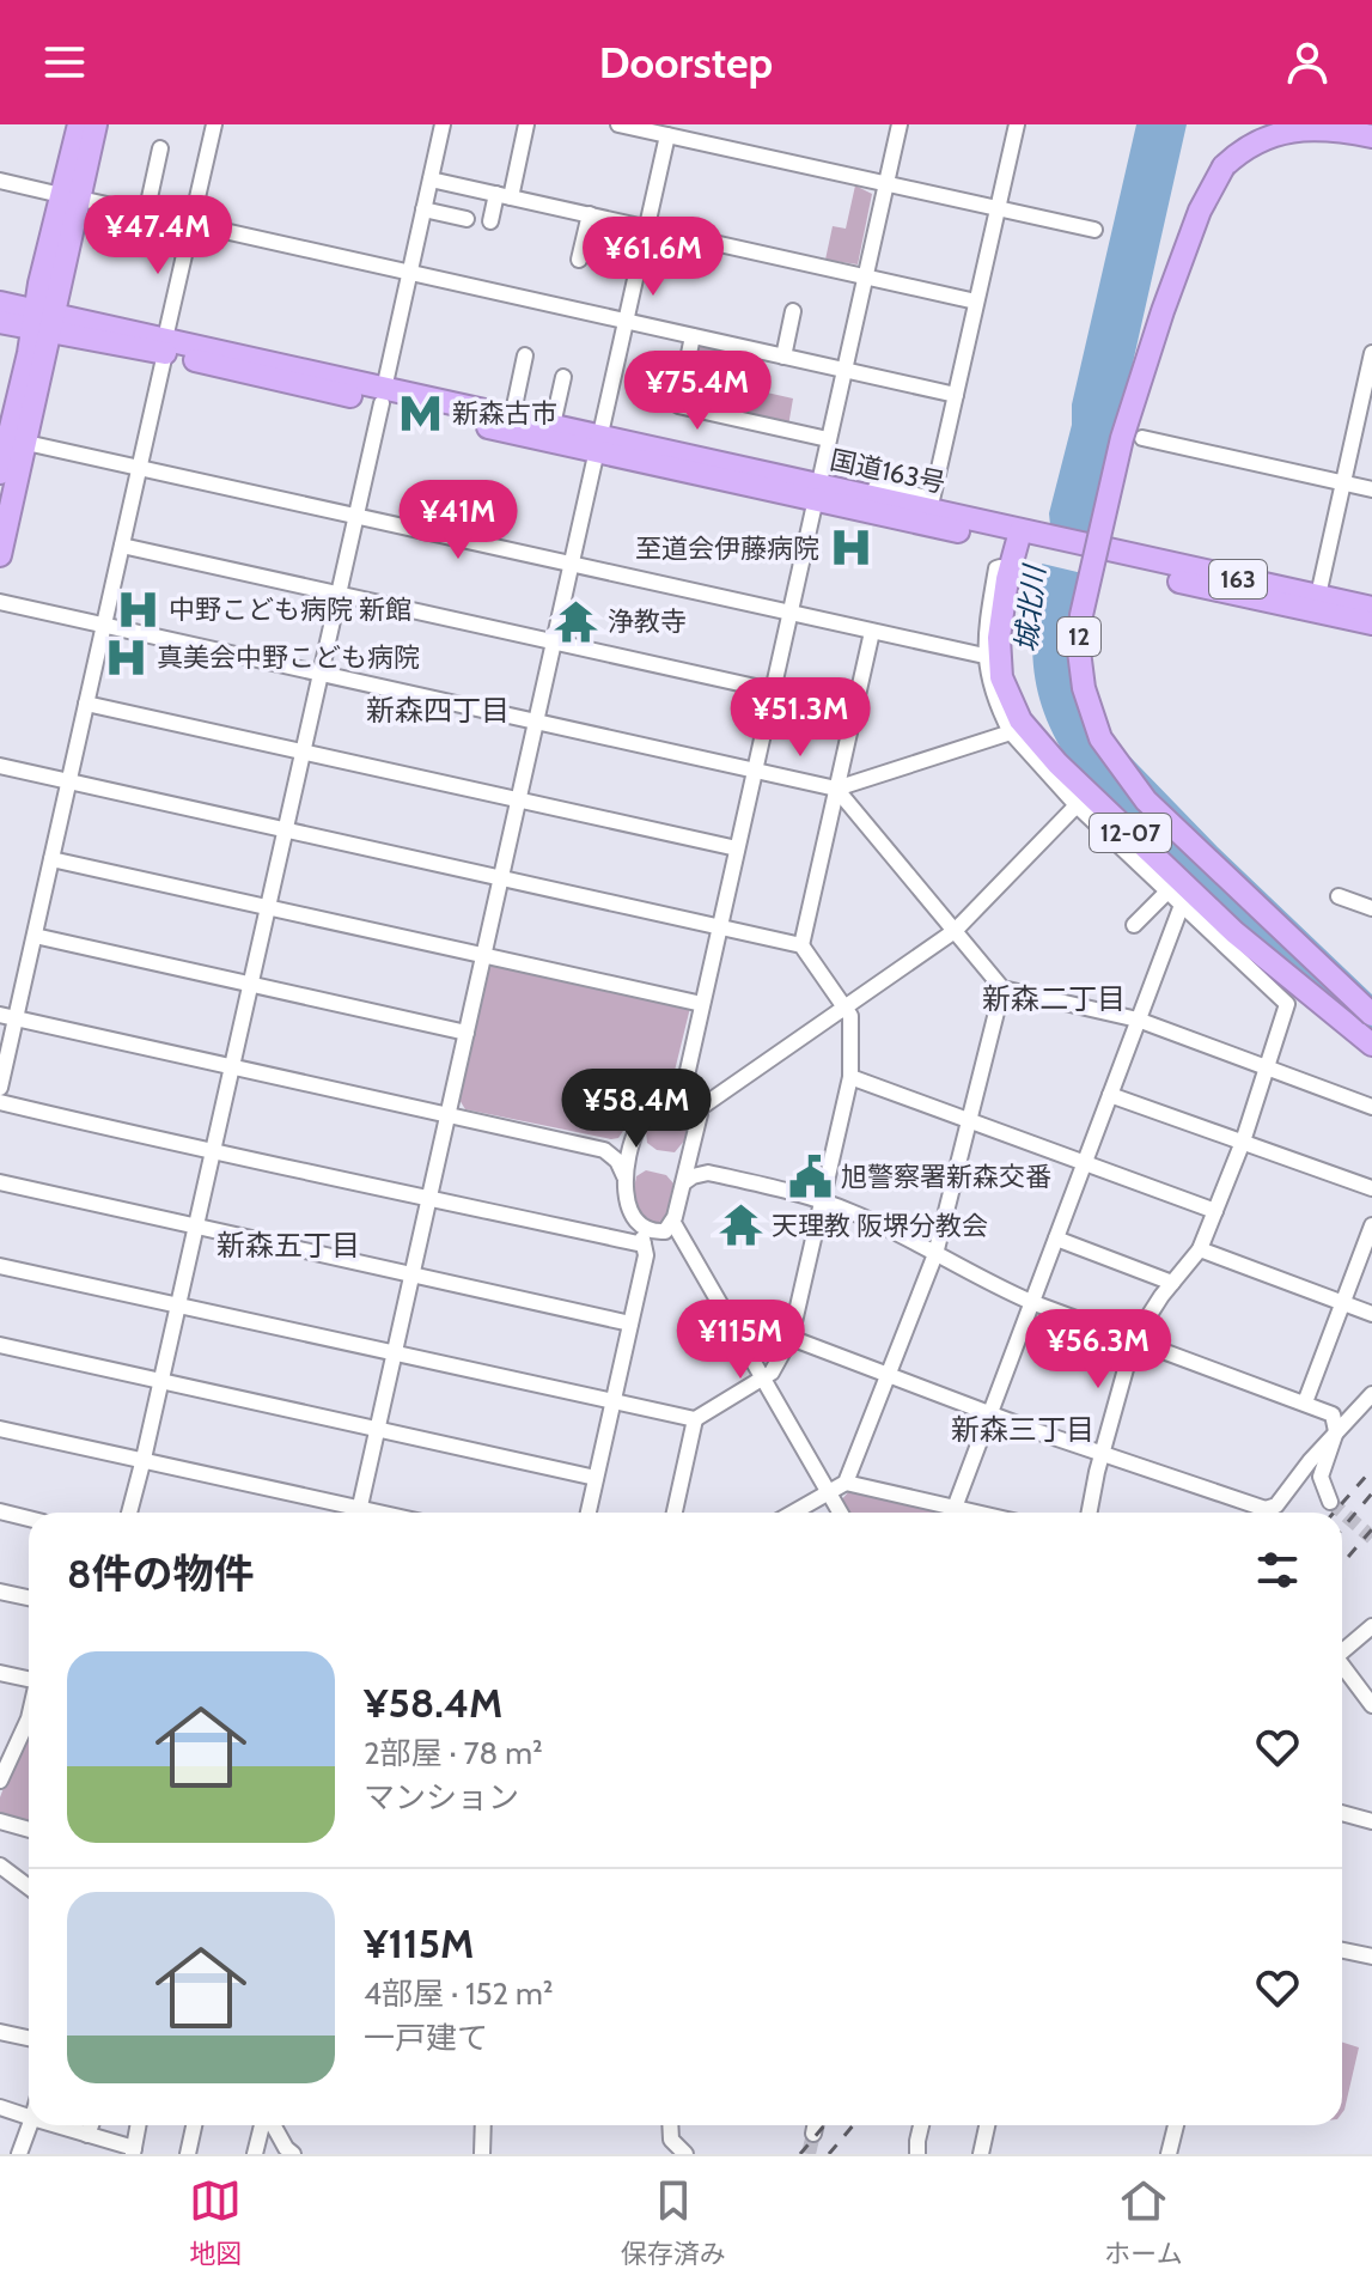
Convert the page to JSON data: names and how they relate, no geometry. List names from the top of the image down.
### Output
{
  "streets": {
    "highway": [
      "国道163号",
      "163",
      "12",
      "12-07"
    ]
  },
  "crossings": [
    ["国道163号", "12-07"]
  ],
  "districts": [
    "新森四丁目",
    "新森二丁目",
    "新森五丁目",
    "新森三丁目"
  ],
  "water": ["城北川"],
  "places": {
    "metro station": ["新森古市"],
    "hospital": ["至道会伊藤病院", "中野こども病院 新館", "真美会中野こども病院"],
    "temple": ["浄教寺", "天理教 阪堺分教会"],
    "public building": ["旭警察署新森交番"]
  },
  "page": {
    "header": "Doorstep",
    "price": [
      "¥47.4M",
      "¥61.6M",
      "¥75.4M",
      "¥41M",
      "¥51.3M",
      "¥58.4M",
      "¥115M",
      "¥56.3M"
    ],
    "heading": "8件の物件",
    "list": [
      {
        "name": "¥58.4M",
        "note": "2部屋 · 78 m² · マンション"
      },
      {
        "name": "¥115M",
        "note": "4部屋 · 152 m² · 一戸建て"
      }
    ],
    "tabs": ["地図", "保存済み", "ホーム"]
  }
}
